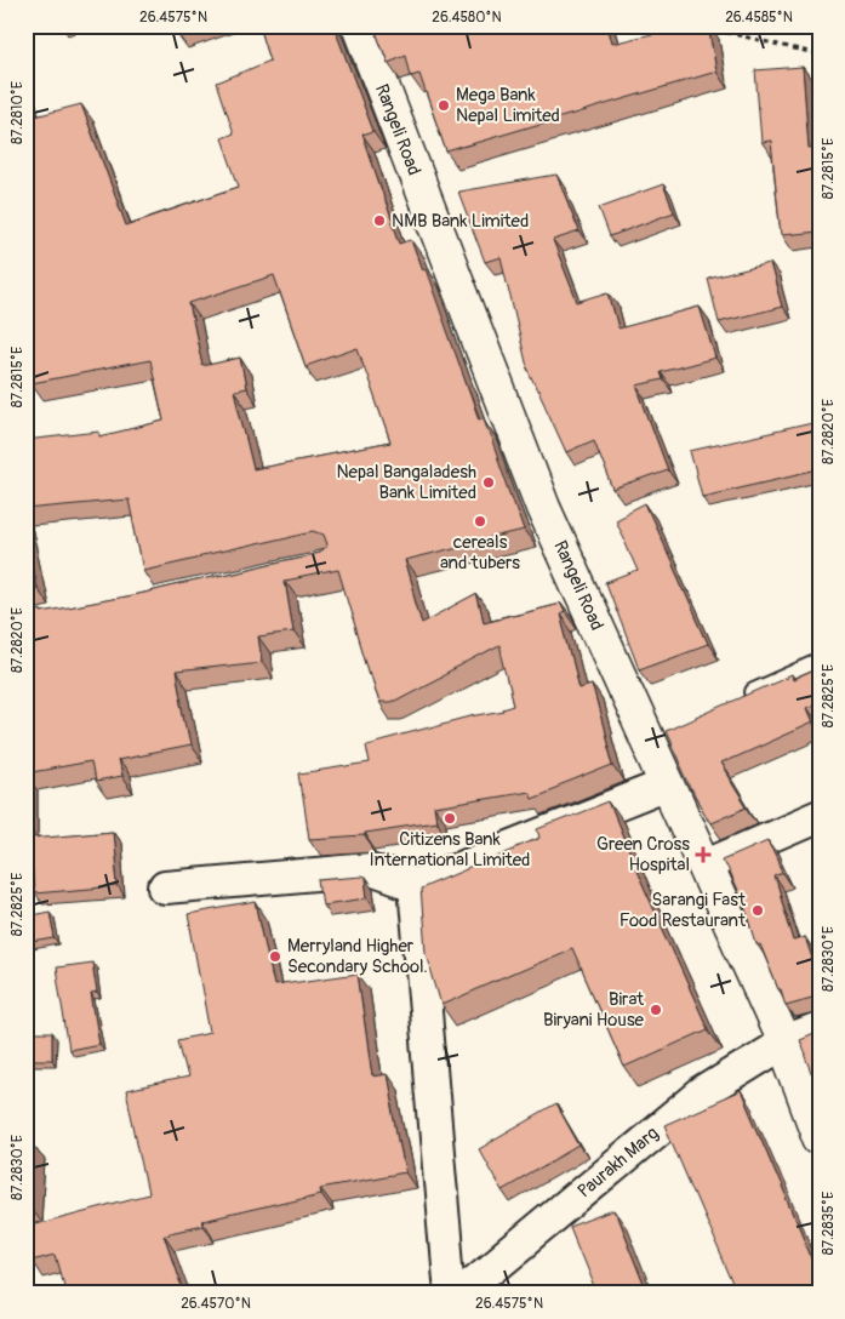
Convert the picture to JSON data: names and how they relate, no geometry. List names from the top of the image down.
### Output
{
  "streets": {
    "main road": ["Rangeli Road"],
    "street": ["Paurakh Marg"]
  },
  "crossings": [
    ["Rangeli Road", "Paurakh Marg"]
  ],
  "places": {
    "other": [
      "Mega Bank Nepal Limited",
      "NMB Bank Limited",
      "Nepal Bangaladesh Bank Limited",
      "cereals and tubers",
      "Citizens Bank International Limited",
      "Sarangi Fast Food Restaurant",
      "Merryland Higher Secondary School.",
      "Birat Biryani House"
    ],
    "health": ["Green Cross Hospital"]
  },
  "coordinates": [
    "26.4575°N",
    "26.4580°N",
    "26.4585°N",
    "87.2810°E",
    "87.2815°E",
    "87.2820°E",
    "87.2825°E",
    "87.2830°E",
    "87.2835°E",
    "26.4570°N"
  ]
}
